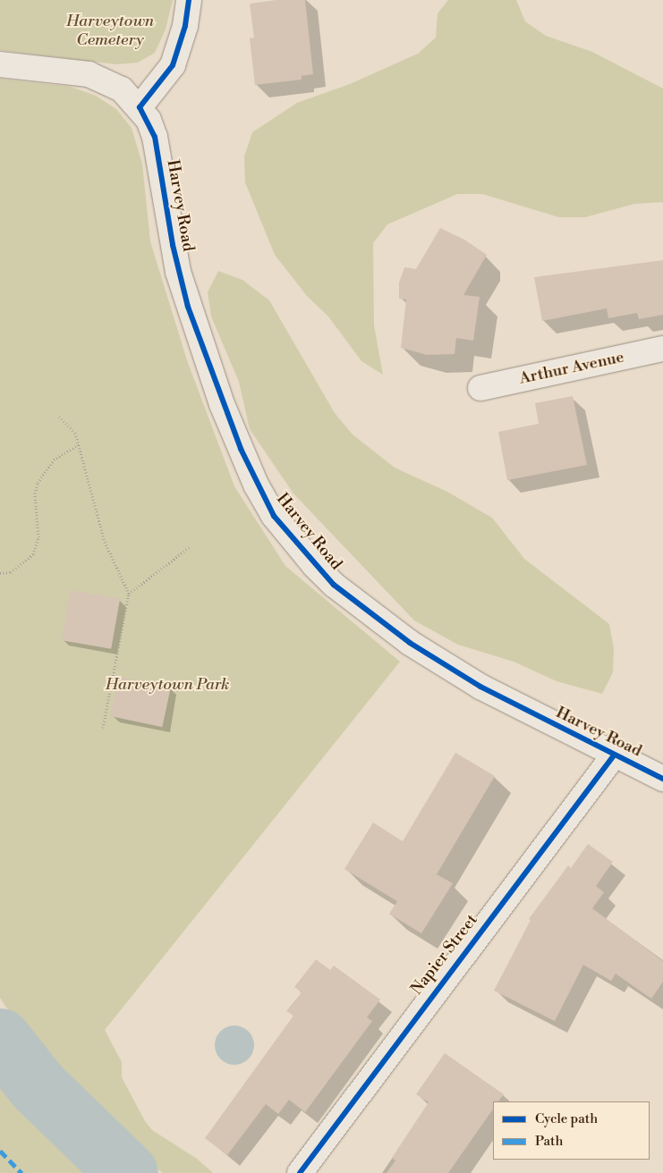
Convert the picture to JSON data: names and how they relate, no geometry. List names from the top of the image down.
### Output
{
  "streets": {
    "street": ["Harvey Road", "Arthur Avenue", "Napier Street"]
  },
  "crossings": [
    ["Harvey Road", "Napier Street"]
  ],
  "parks": ["Harveytown Cemetery", "Harveytown Park"],
  "legend": ["Cycle path", "Path"]
}
